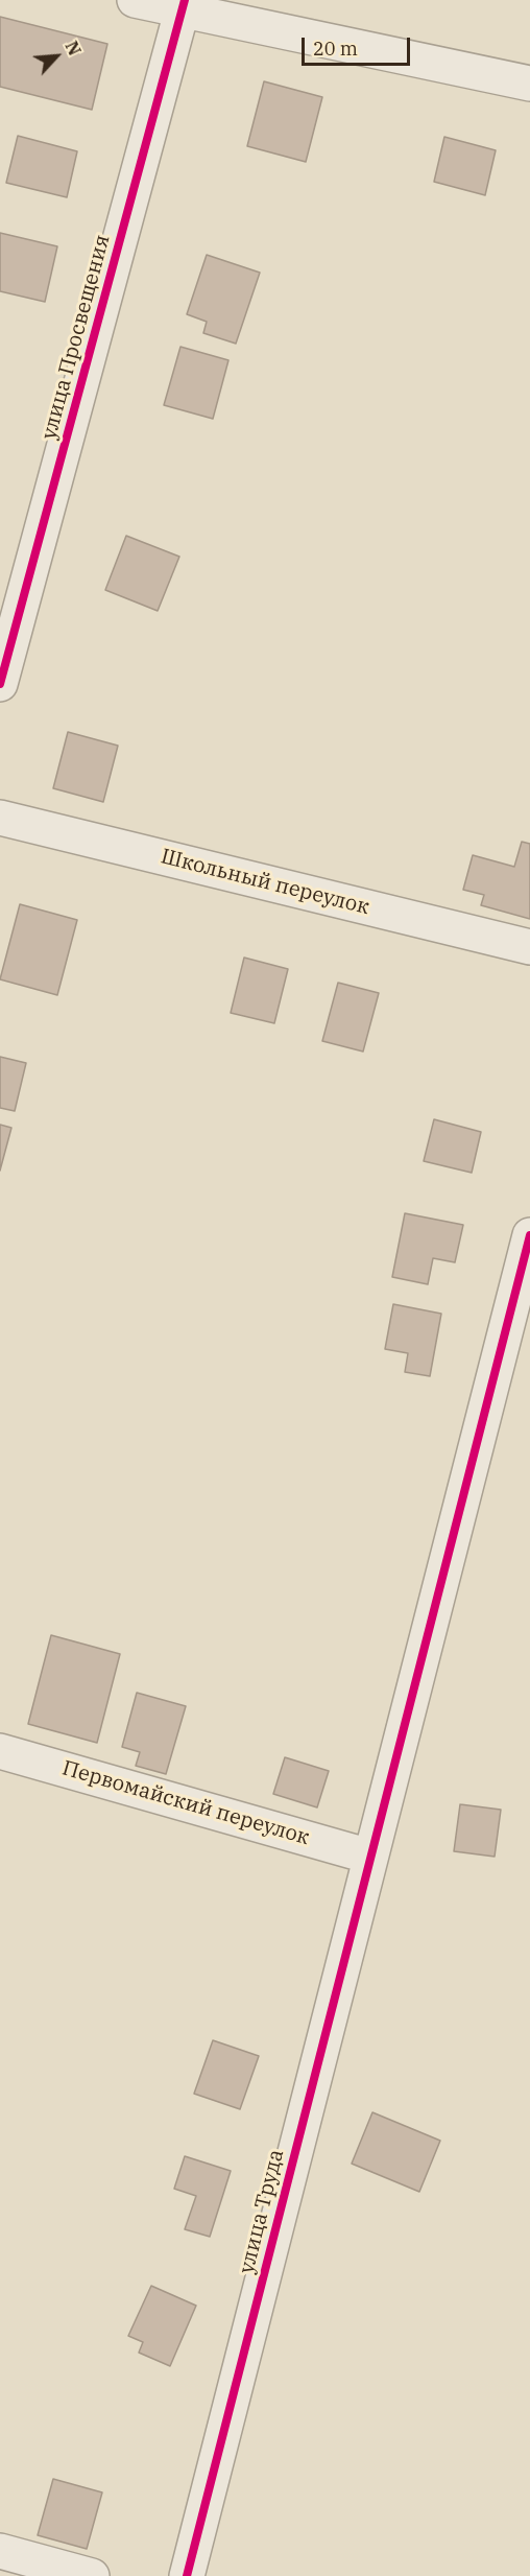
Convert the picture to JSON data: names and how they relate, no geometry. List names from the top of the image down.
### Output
{
  "streets": {
    "street": [
      "улица Просвещения",
      "Школьный переулок",
      "Первомайский переулок",
      "улица Труда"
    ]
  },
  "crossings": [
    ["Первомайский переулок", "улица Труда"]
  ],
  "scale_bar": "20 m",
  "north": "top right"
}
